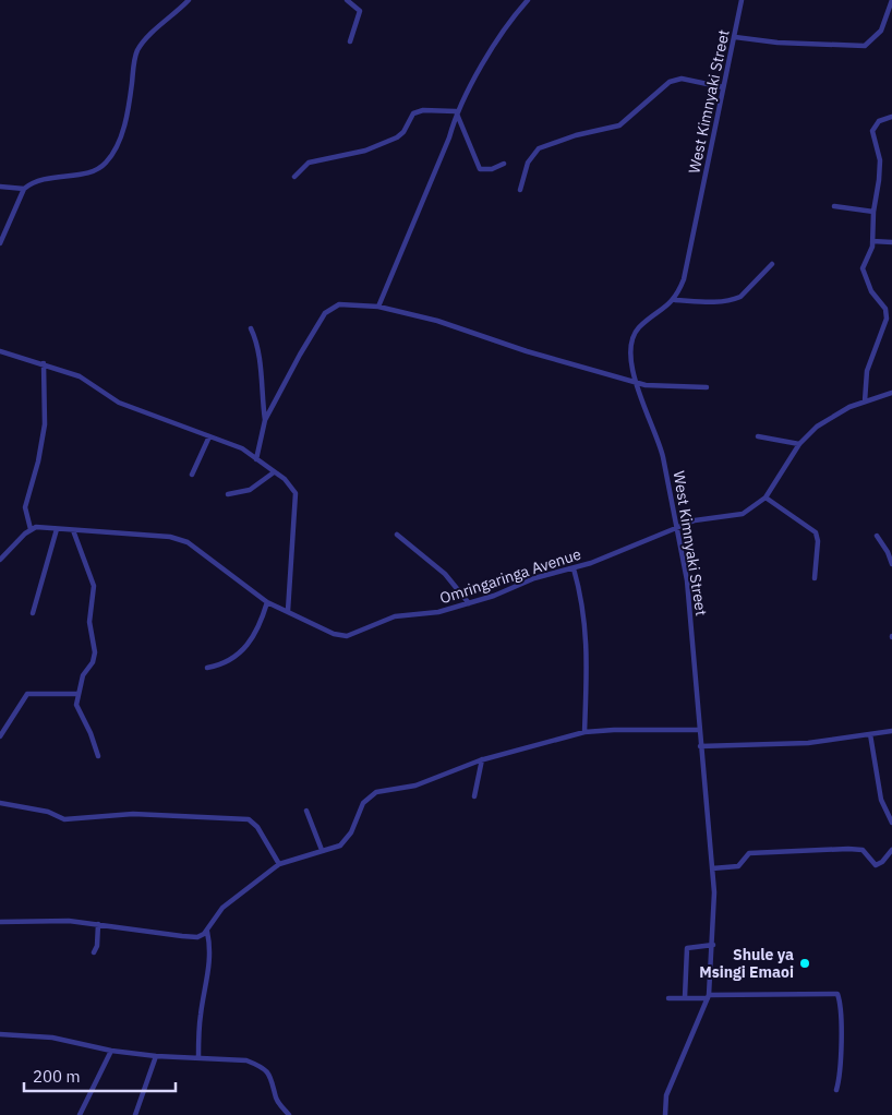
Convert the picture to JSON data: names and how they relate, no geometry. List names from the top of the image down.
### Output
{
  "streets": {
    "street": ["West Kimnyaki Street", "Omringaringa Avenue"]
  },
  "crossings": [
    ["West Kimnyaki Street", "Omringaringa Avenue"]
  ],
  "places": ["Shule ya Msingi Emaoi"],
  "scale_bar": "200 m"
}
